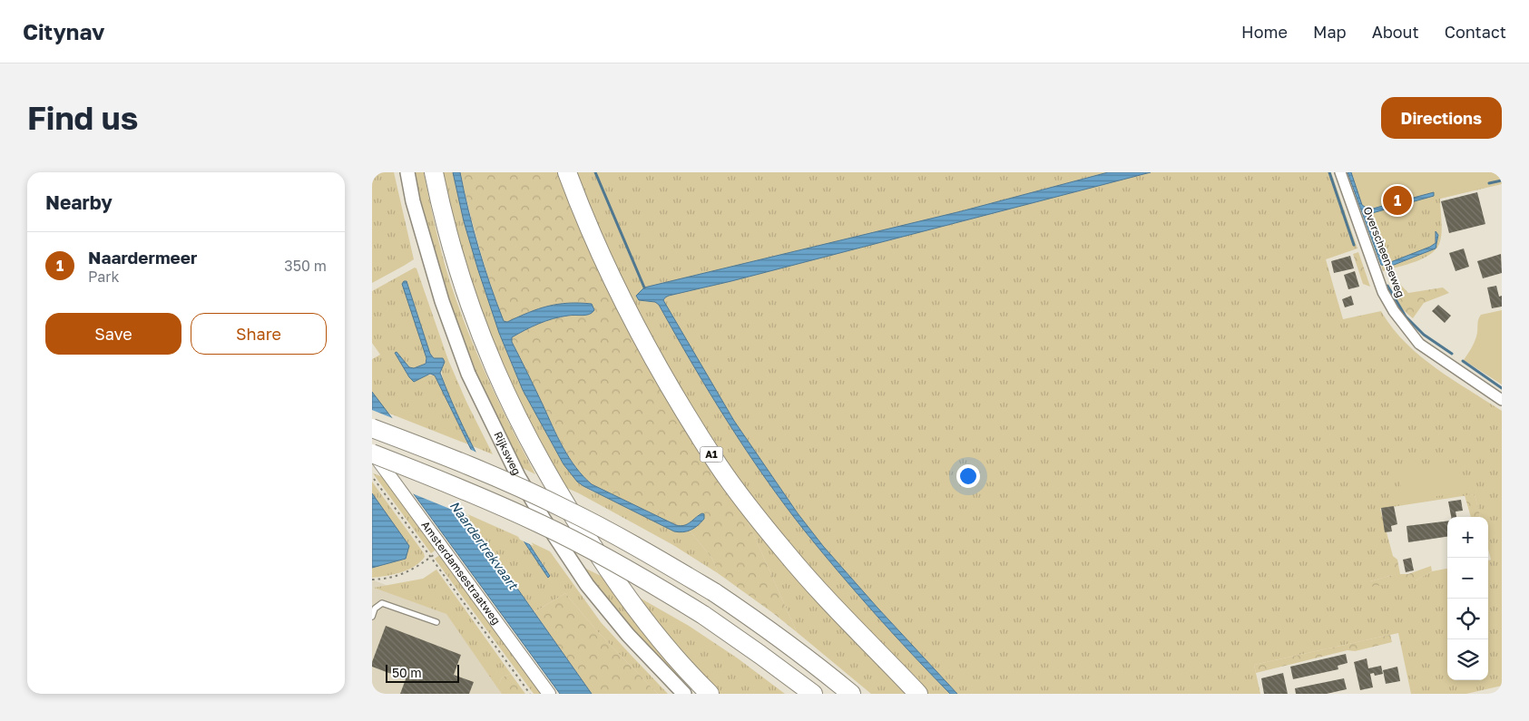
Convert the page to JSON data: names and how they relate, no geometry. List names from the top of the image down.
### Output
{
  "streets": {
    "highway": ["A1"],
    "main road": ["Rijksweg"],
    "street": ["Overscheenseweg", "Amsterdamsestraatweg"]
  },
  "water": ["Naardertrekvaart"],
  "scale_bar": "50 m",
  "page": {
    "header": "Citynav",
    "nav": [
      "Home",
      "Map",
      "About",
      "Contact"
    ],
    "buttons": [
      "Directions",
      ["Save", "Share"]
    ],
    "title": "Find us",
    "heading": "Nearby",
    "pins": "1",
    "list": [
      {
        "mark": "1",
        "name": "Naardermeer",
        "note": "Park",
        "value": "350 m"
      }
    ],
    "map_buttons": ["+", "−"],
    "scale": "50 m"
  }
}
